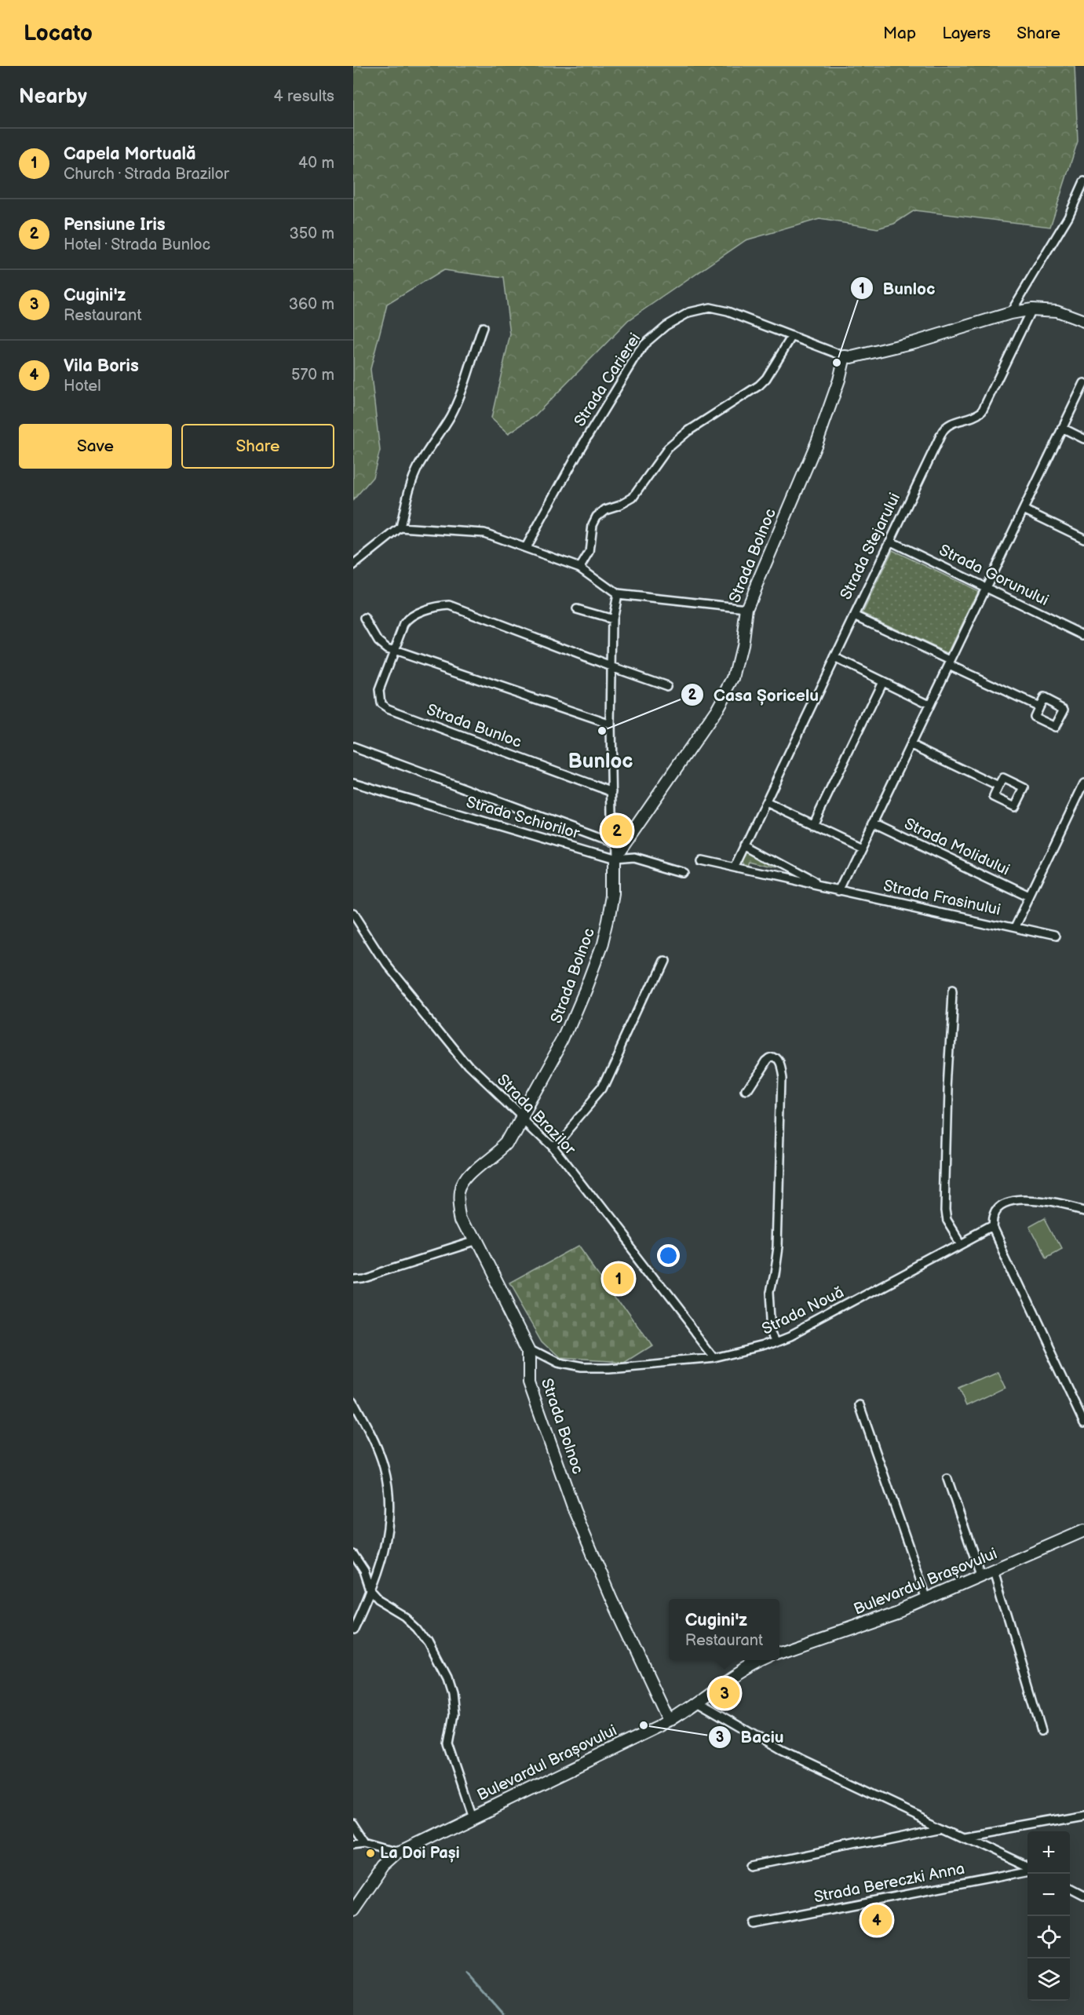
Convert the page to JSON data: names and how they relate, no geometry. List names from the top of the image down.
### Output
{
  "streets": {
    "street": [
      "Strada Carierei",
      "Strada Stejarului",
      "Strada Bolnoc",
      "Strada Gorunului",
      "Strada Bunloc",
      "Strada Schiorilor",
      "Strada Molidului",
      "Strada Frasinului",
      "Strada Brazilor",
      "Strada Nouă",
      "Bulevardul Brașovului",
      "Strada Bereczki Anna"
    ]
  },
  "crossings": [
    ["Strada Carierei", "Strada Bolnoc"],
    ["Strada Stejarului", "Strada Gorunului"],
    ["Strada Stejarului", "Strada Frasinului"],
    ["Strada Bolnoc", "Strada Schiorilor"],
    ["Strada Bolnoc", "Strada Brazilor"],
    ["Strada Bolnoc", "Strada Nouă"],
    ["Strada Bolnoc", "Bulevardul Brașovului"],
    ["Strada Brazilor", "Strada Nouă"],
    ["Bulevardul Brașovului", "Strada Bereczki Anna"]
  ],
  "districts": ["Bunloc"],
  "places": [
    "Bunloc",
    "Casa Șoricelu",
    "Baciu",
    "La Doi Pași"
  ],
  "page": {
    "header": "Locato",
    "nav": ["Map", "Layers", "Share"],
    "heading": ["Nearby", "4 results"],
    "list": [
      {
        "mark": "1",
        "name": "Capela Mortuală",
        "note": "Church · Strada Brazilor",
        "value": "40 m"
      },
      {
        "mark": "2",
        "name": "Pensiune Iris",
        "note": "Hotel · Strada Bunloc",
        "value": "350 m"
      },
      {
        "mark": "3",
        "name": "Cugini'z",
        "note": "Restaurant",
        "value": "360 m"
      },
      {
        "mark": "4",
        "name": "Vila Boris",
        "note": "Hotel",
        "value": "570 m"
      }
    ],
    "buttons": ["Save", "Share"],
    "pins": [
      "2",
      "1",
      "3",
      "4"
    ],
    "popup": ["Cugini'z", "Restaurant"],
    "map_buttons": ["+", "−"]
  }
}
